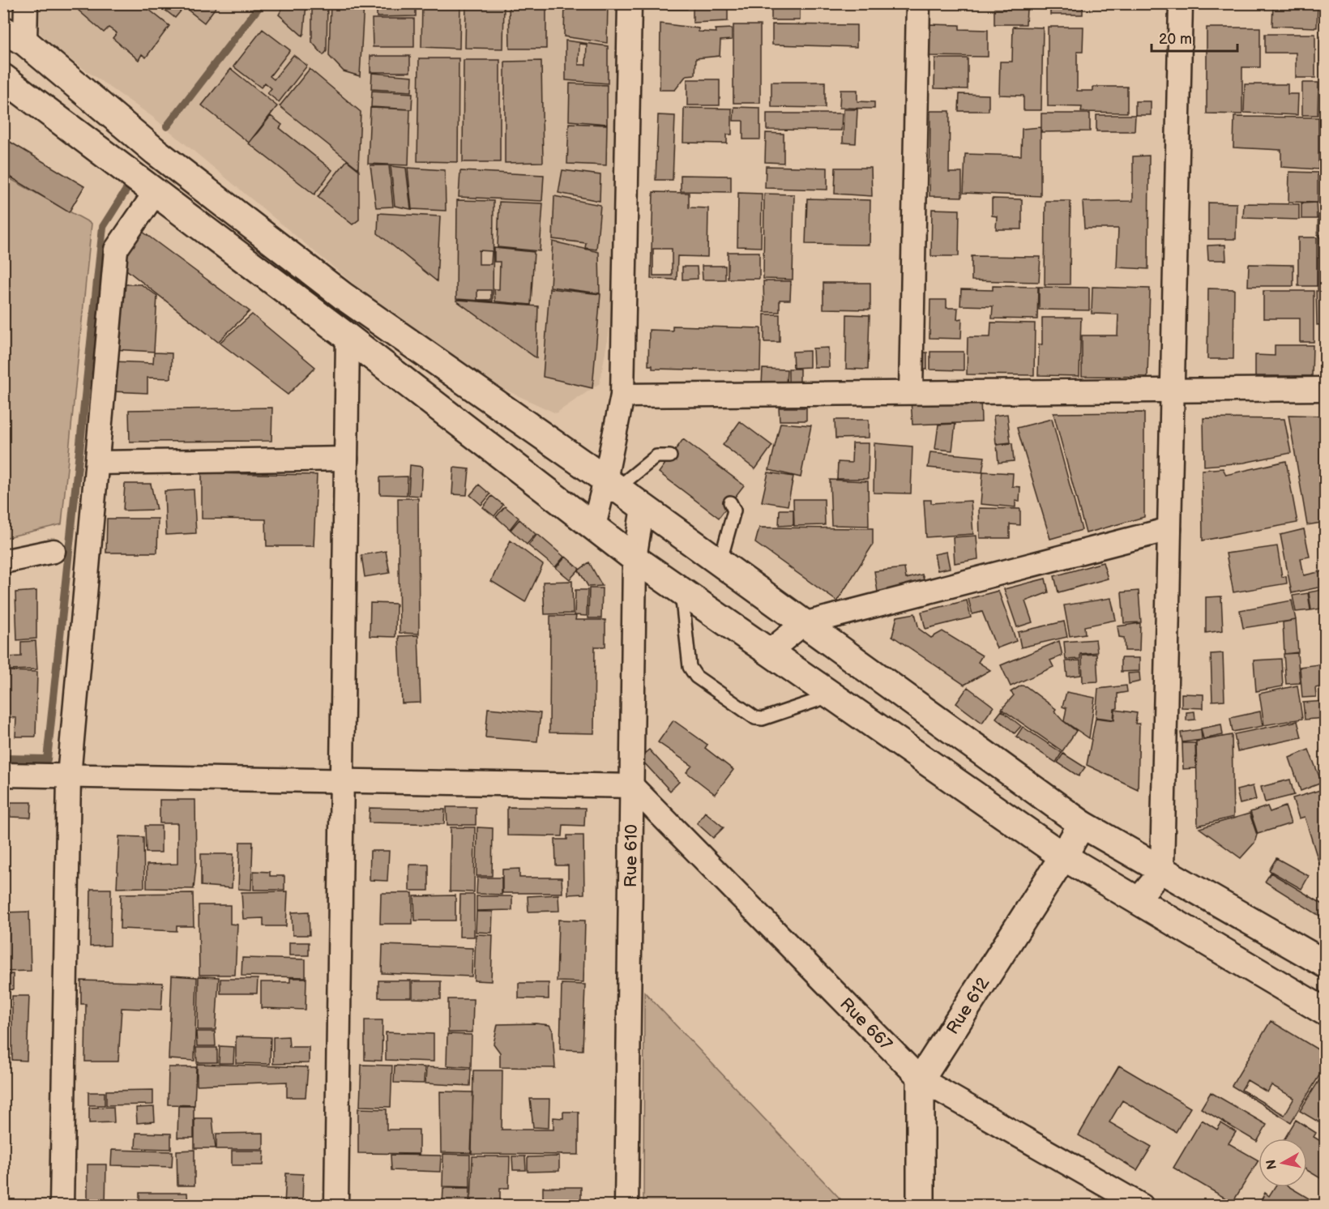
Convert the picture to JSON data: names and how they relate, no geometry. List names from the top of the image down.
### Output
{
  "streets": {
    "main road": ["Rue 612"],
    "street": ["Rue 610", "Rue 667"]
  },
  "crossings": [
    ["Rue 610", "Rue 667"],
    ["Rue 612", "Rue 667"]
  ],
  "scale_bar": "20 m",
  "north": "left"
}
